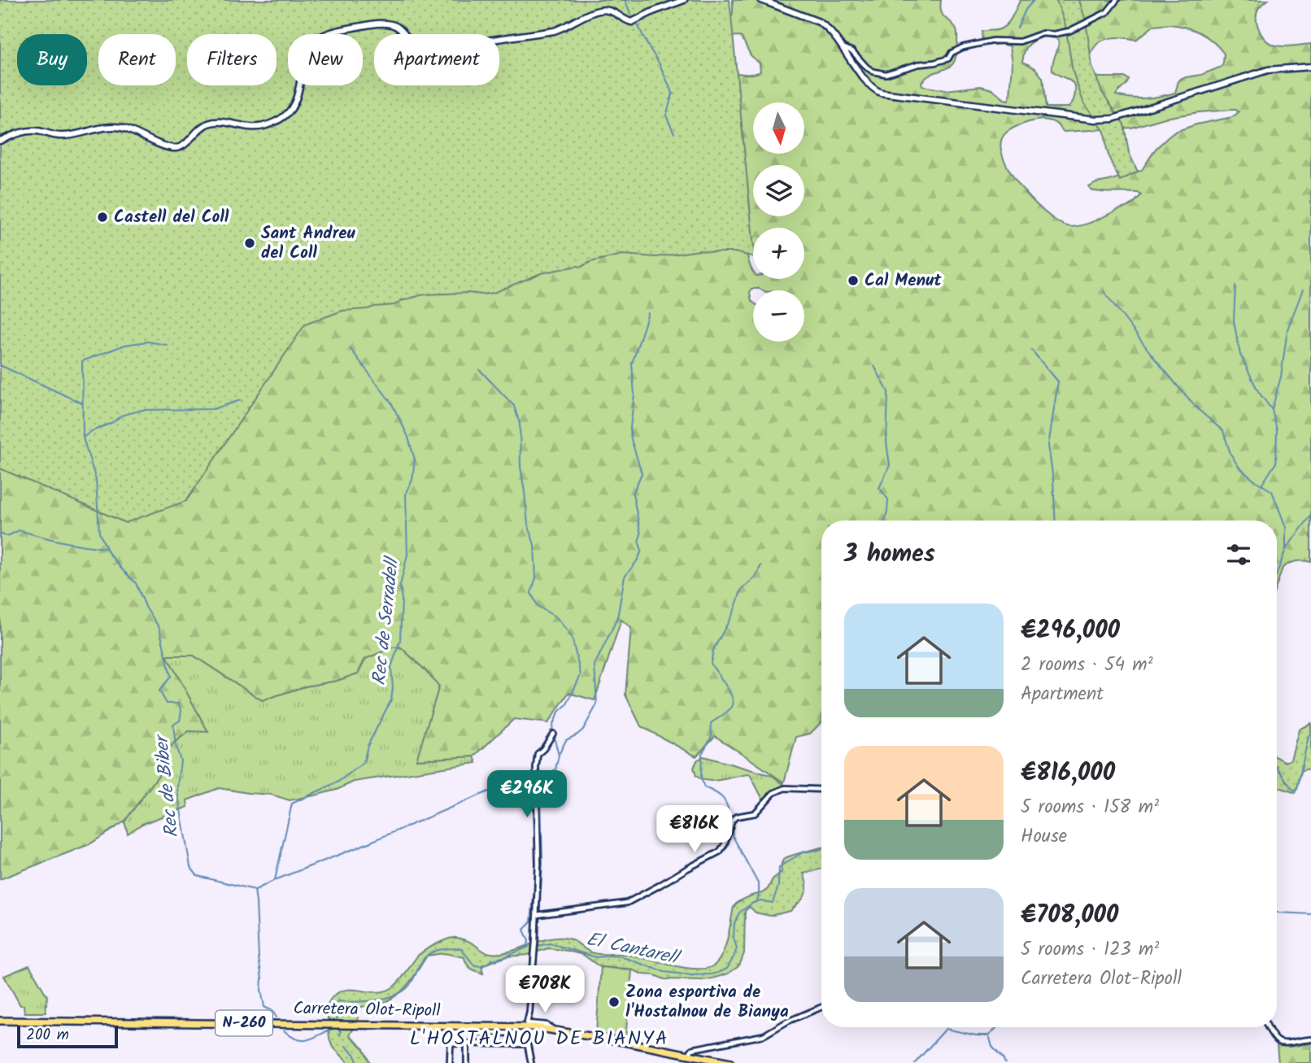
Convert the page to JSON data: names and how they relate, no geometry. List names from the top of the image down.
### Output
{
  "streets": {
    "main road": ["Carretera Olot-Ripoll", "N-260"]
  },
  "districts": ["L'HOSTALNOU DE BIANYA"],
  "water": ["Rec de Serradell", "Rec de Biber", "El Cantarell"],
  "places": [
    "Castell del Coll",
    "Sant Andreu del Coll",
    "Cal Menut",
    "Zona esportiva de l'Hostalnou de Bianya"
  ],
  "scale_bar": "200 m",
  "north": "bottom",
  "page": {
    "chip": [
      "Buy",
      "Rent",
      "Filters",
      "New",
      "Apartment"
    ],
    "map_buttons": ["+", "−"],
    "heading": "3 homes",
    "list": [
      {
        "name": "€296,000",
        "note": "2 rooms · 54 m² · Apartment"
      },
      {
        "name": "€816,000",
        "note": "5 rooms · 158 m² · House"
      },
      {
        "name": "€708,000",
        "note": "5 rooms · 123 m² · Carretera Olot-Ripoll"
      }
    ],
    "price": ["€296K", "€816K", "€708K"],
    "scale": "200 m"
  }
}
